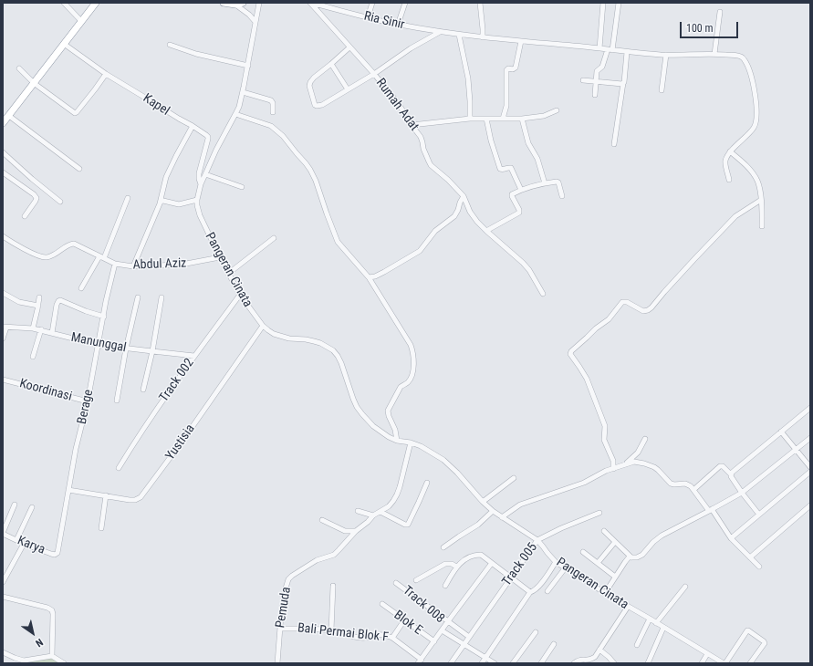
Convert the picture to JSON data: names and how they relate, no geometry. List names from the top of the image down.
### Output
{
  "streets": {
    "street": [
      "Ria Sinir",
      "Kapel",
      "Rumah Adat",
      "Abdul Aziz",
      "Pangeran Cinata",
      "Manunggal",
      "Track 002",
      "Koordinasi",
      "Berage",
      "Yustisia",
      "Karya",
      "Track 005",
      "Track 008",
      "Pemuda",
      "Blok E",
      "Bali Permai Blok F"
    ]
  },
  "crossings": [
    ["Ria Sinir", "Rumah Adat"],
    ["Kapel", "Pangeran Cinata"],
    ["Abdul Aziz", "Pangeran Cinata"],
    ["Abdul Aziz", "Berage"],
    ["Pangeran Cinata", "Track 002"],
    ["Pangeran Cinata", "Yustisia"],
    ["Pangeran Cinata", "Track 005"],
    ["Manunggal", "Track 002"],
    ["Manunggal", "Berage"],
    ["Koordinasi", "Berage"],
    ["Berage", "Yustisia"],
    ["Berage", "Karya"],
    ["Track 005", "Track 008"],
    ["Pemuda", "Bali Permai Blok F"]
  ],
  "scale_bar": "100 m",
  "north": "bottom right"
}
